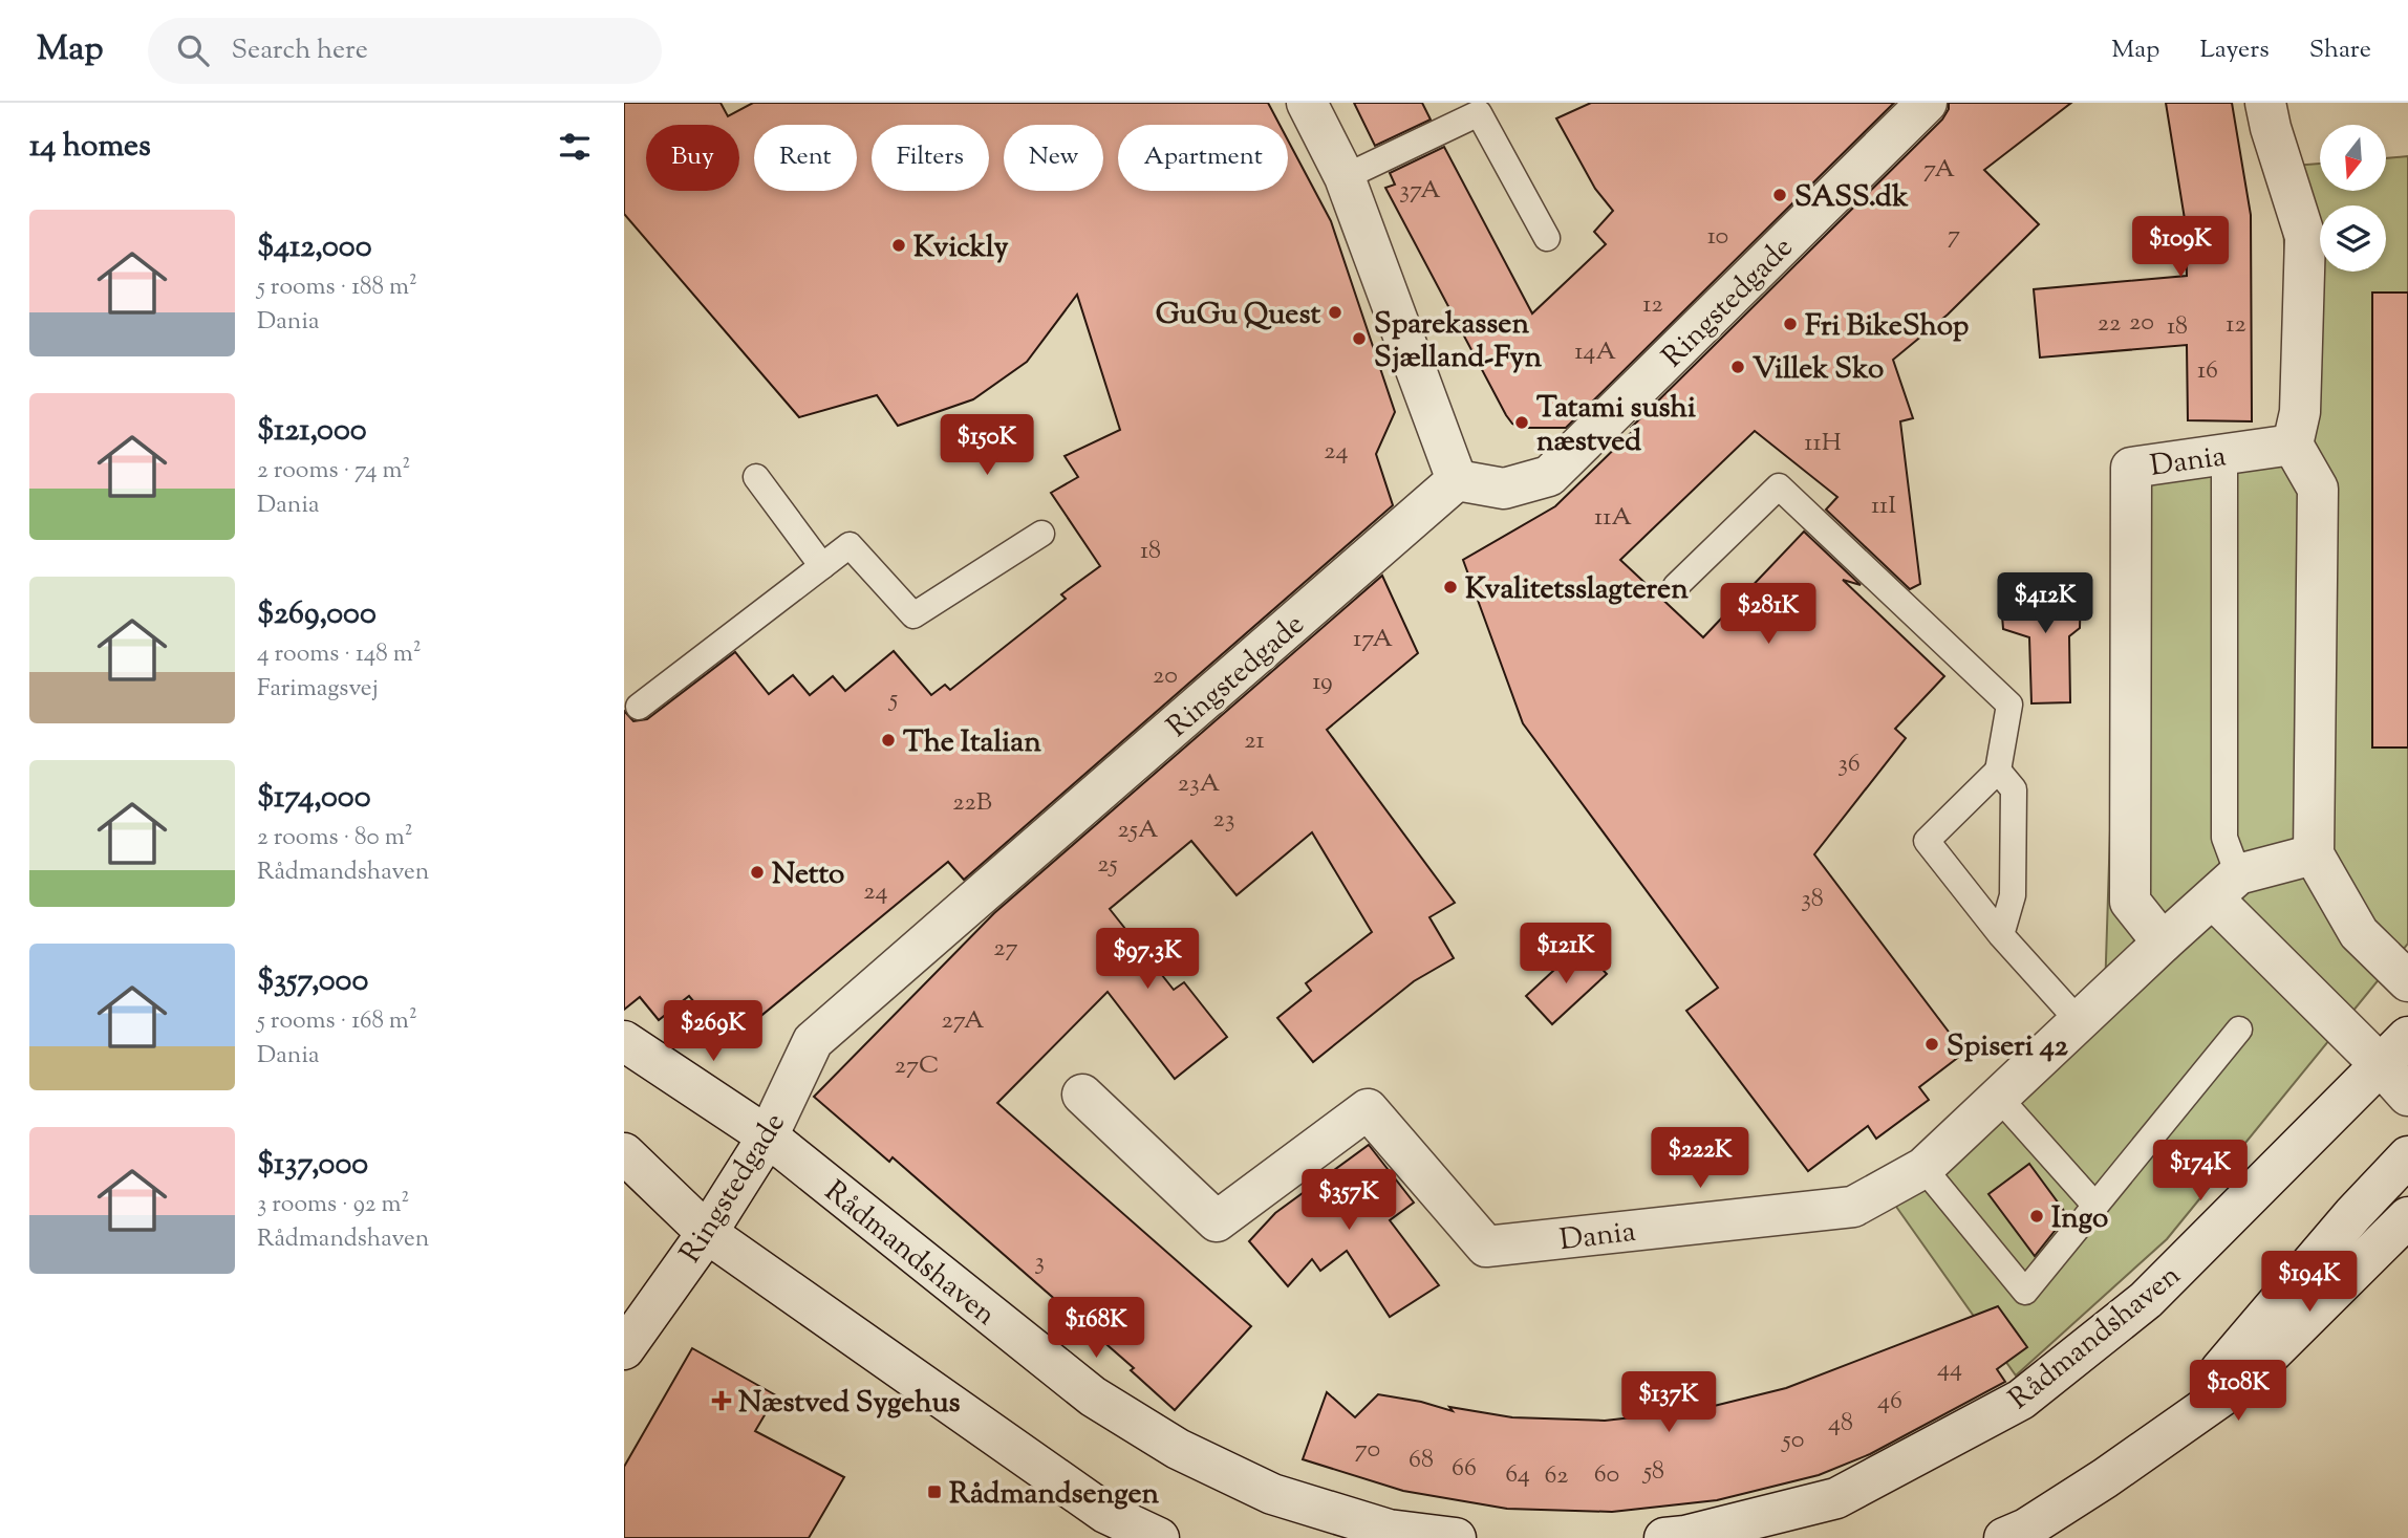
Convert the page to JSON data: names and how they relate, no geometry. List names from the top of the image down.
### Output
{
  "streets": {
    "street": ["Ringstedgade", "Dania", "Rådmandshaven"]
  },
  "crossings": [
    ["Ringstedgade", "Rådmandshaven"]
  ],
  "places": {
    "other": [
      "SASS.dk",
      "Kvickly",
      "GuGu Quest",
      "Fri BikeShop",
      "Sparekassen Sjælland-Fyn",
      "Villek Sko",
      "Tatami sushi næstved",
      "Kvalitetsslagteren",
      "The Italian",
      "Netto",
      "Spiseri 42",
      "Ingo"
    ],
    "health": ["Næstved Sygehus"],
    "transit": ["Rådmandsengen"]
  },
  "house_numbers": [
    "7A",
    "37A",
    "7",
    "10",
    "12",
    "20",
    "22",
    "12",
    "18",
    "14A",
    "16",
    "11H",
    "24",
    "11I",
    "11A",
    "18",
    "17A",
    "20",
    "19",
    "5",
    "21",
    "36",
    "23A",
    "22B",
    "23",
    "25A",
    "25",
    "24",
    "38",
    "27",
    "27A",
    "27C",
    "3",
    "44",
    "46",
    "48",
    "50",
    "70",
    "68",
    "66",
    "58",
    "64",
    "60",
    "62"
  ],
  "north": "bottom",
  "page": {
    "header": "Map",
    "search": "Search here",
    "nav": ["Map", "Layers", "Share"],
    "heading": "14 homes",
    "chip": [
      "Buy",
      "Rent",
      "Filters",
      "New",
      "Apartment"
    ],
    "list": [
      {
        "name": "$412,000",
        "note": "5 rooms · 188 m² · Dania"
      },
      {
        "name": "$121,000",
        "note": "2 rooms · 74 m² · Dania"
      },
      {
        "name": "$269,000",
        "note": "4 rooms · 148 m² · Farimagsvej"
      },
      {
        "name": "$174,000",
        "note": "2 rooms · 80 m² · Rådmandshaven"
      },
      {
        "name": "$357,000",
        "note": "5 rooms · 168 m² · Dania"
      },
      {
        "name": "$137,000",
        "note": "3 rooms · 92 m² · Rådmandshaven"
      }
    ],
    "price": [
      "$109K",
      "$150K",
      "$412K",
      "$281K",
      "$121K",
      "$97.3K",
      "$269K",
      "$222K",
      "$174K",
      "$357K",
      "$194K",
      "$168K",
      "$108K",
      "$137K"
    ]
  }
}
